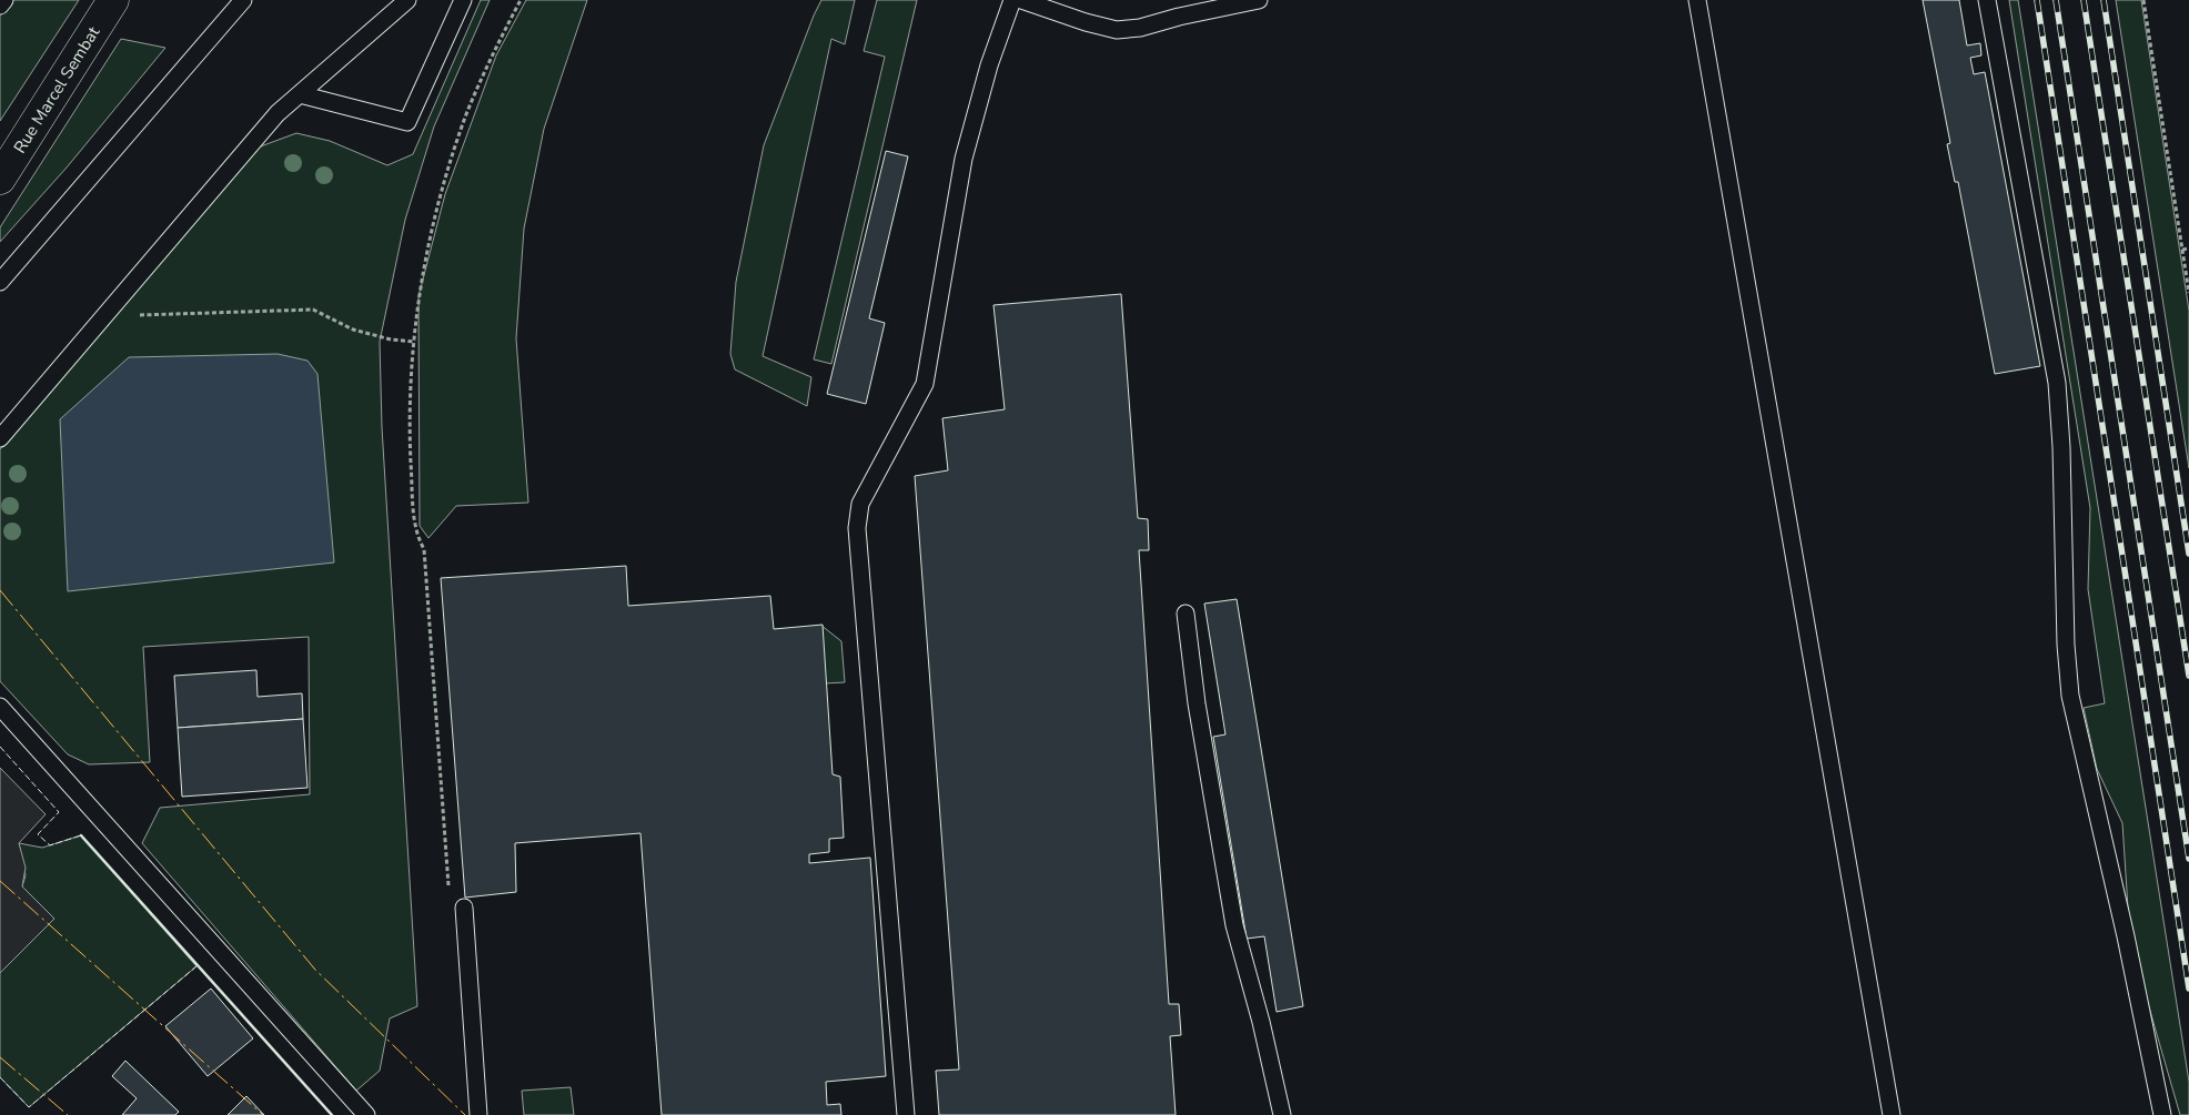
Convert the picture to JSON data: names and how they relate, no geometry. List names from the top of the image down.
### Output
{
  "streets": {
    "street": ["Rue Marcel Sembat"]
  }
}
